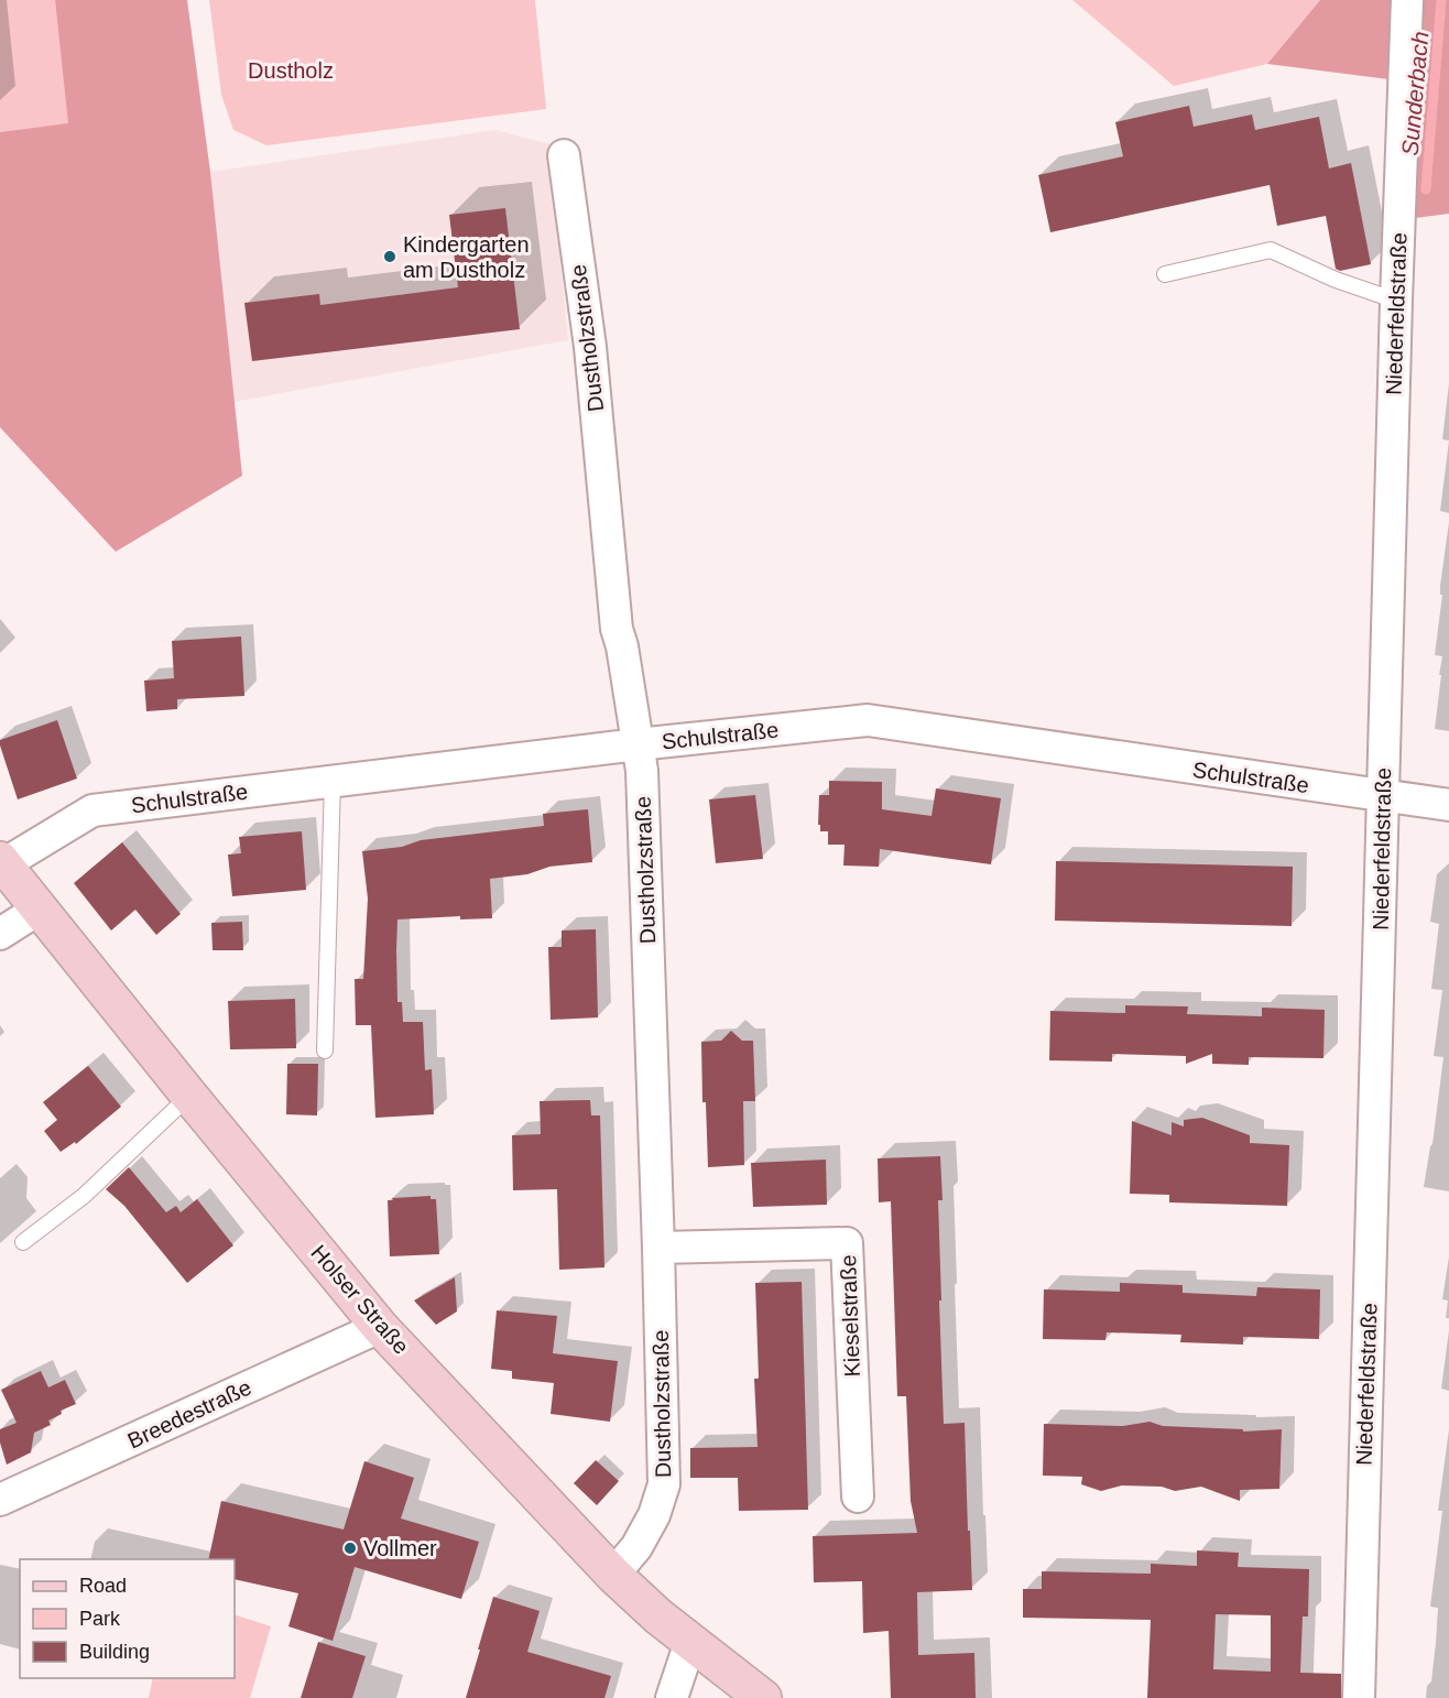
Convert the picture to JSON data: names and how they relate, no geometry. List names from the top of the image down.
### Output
{
  "streets": {
    "main road": ["Holser Straße"],
    "street": [
      "Niederfeldstraße",
      "Dustholzstraße",
      "Schulstraße",
      "Kieselstraße",
      "Breedestraße"
    ]
  },
  "crossings": [
    ["Niederfeldstraße", "Schulstraße"],
    ["Dustholzstraße", "Schulstraße"],
    ["Dustholzstraße", "Holser Straße"],
    ["Dustholzstraße", "Kieselstraße"],
    ["Schulstraße", "Holser Straße"],
    ["Holser Straße", "Breedestraße"]
  ],
  "water": ["Sunderbach"],
  "parks": ["Dustholz"],
  "places": ["Kindergarten am Dustholz", "Vollmer"],
  "legend": ["Road", "Park", "Building"]
}
